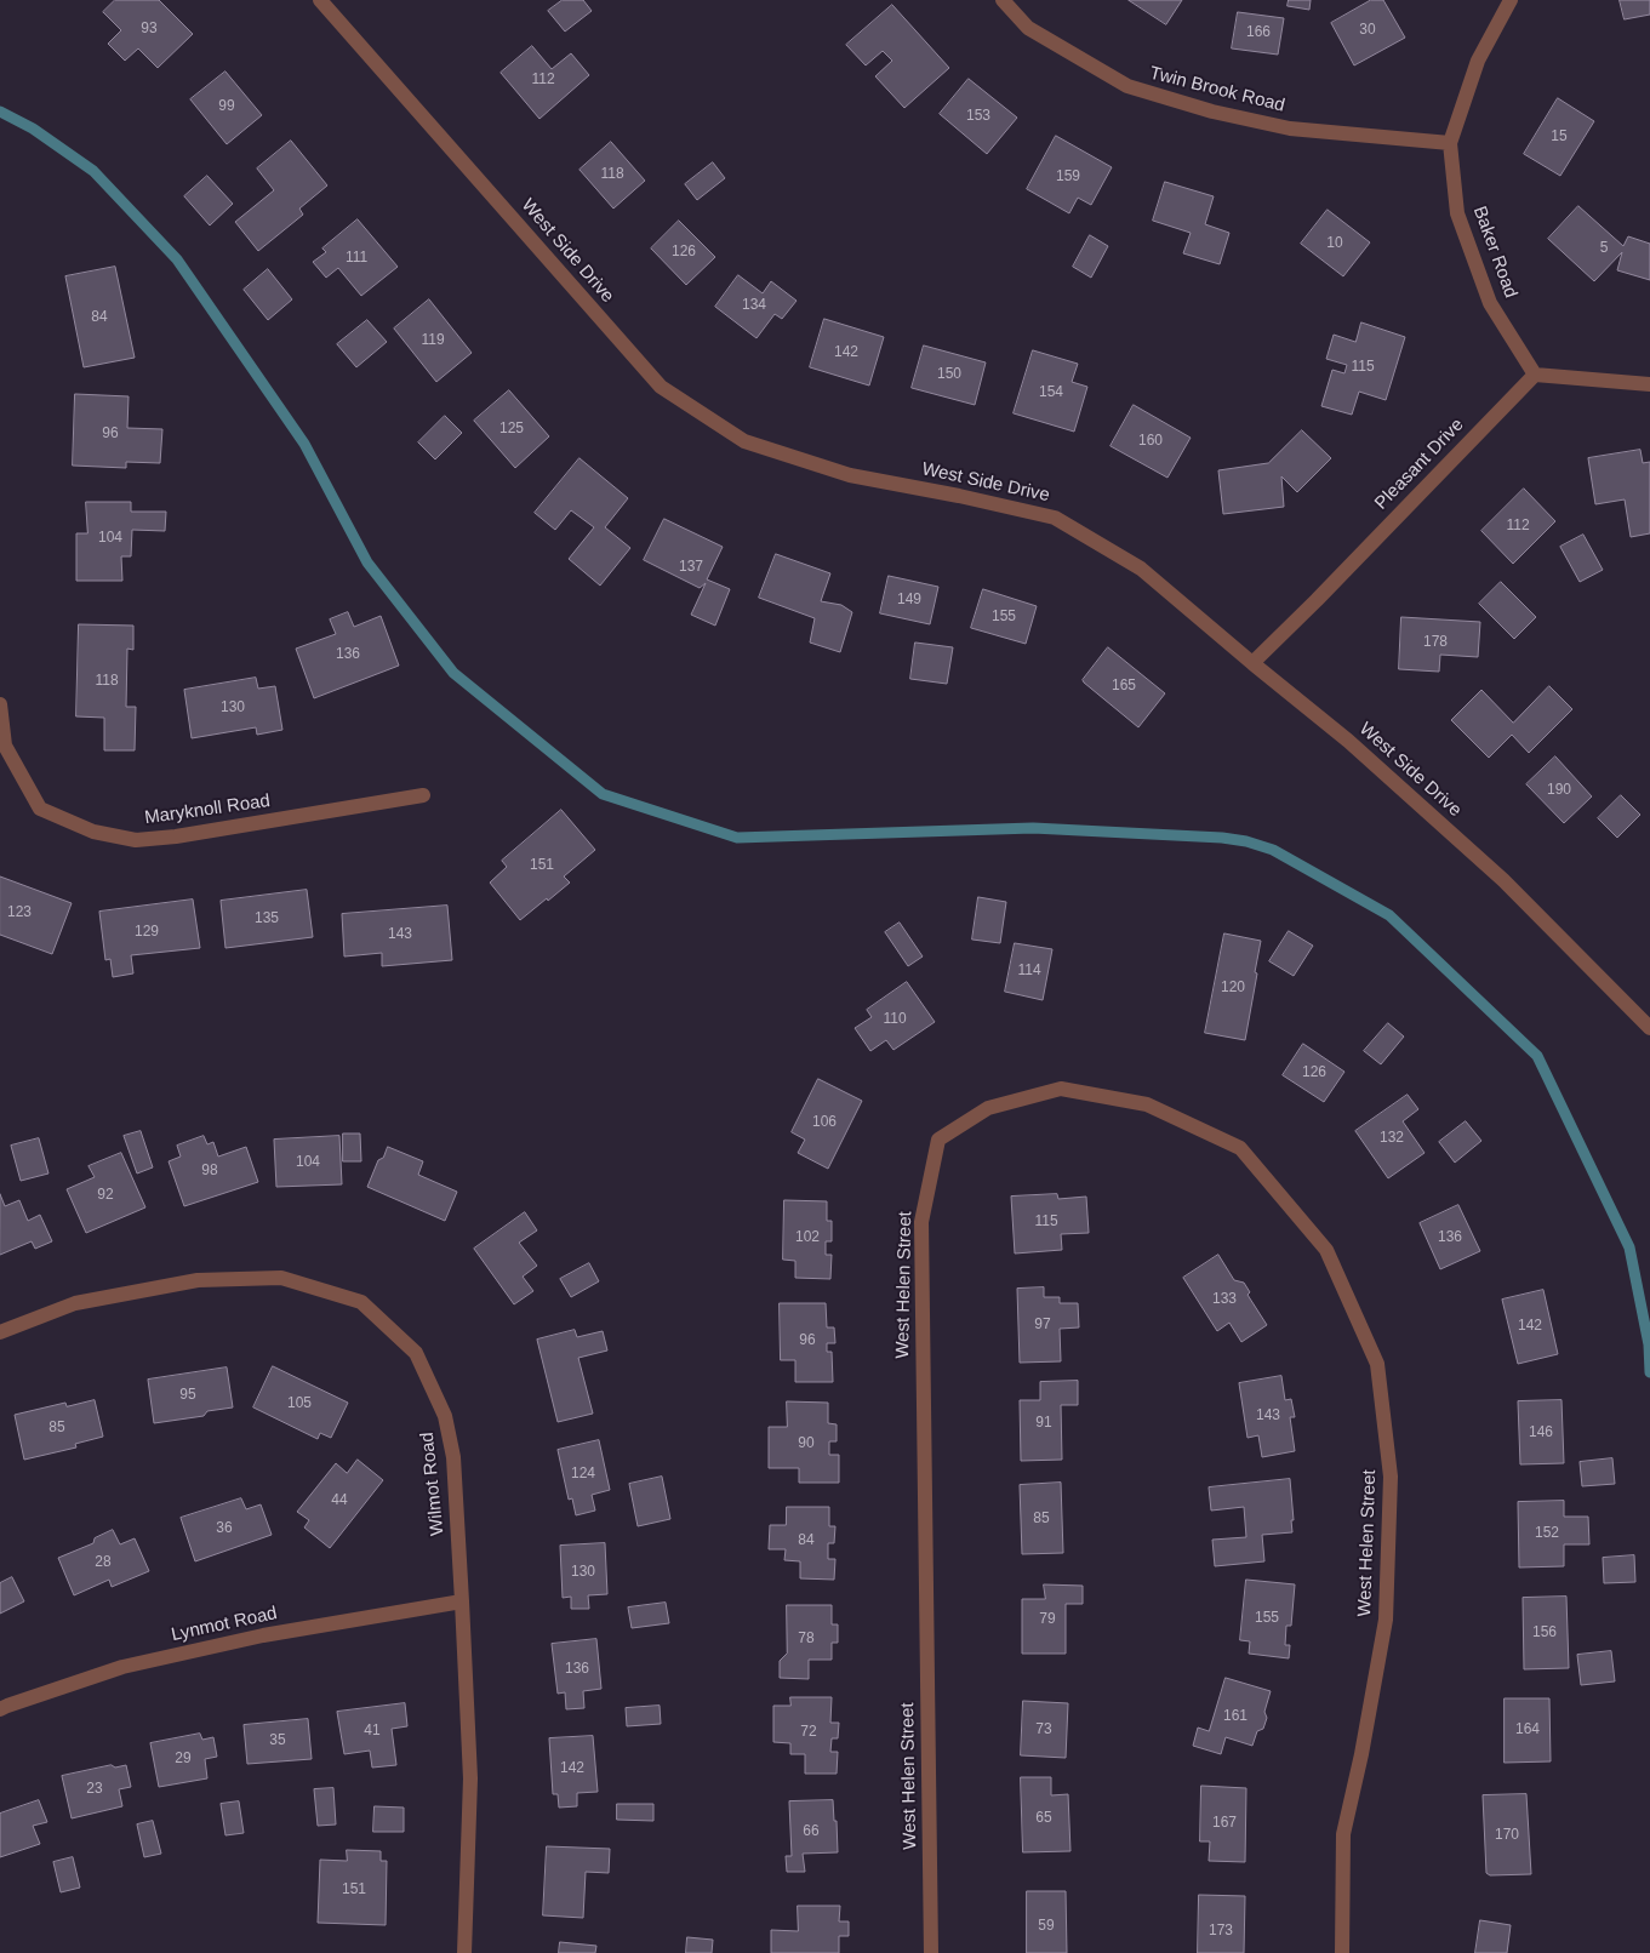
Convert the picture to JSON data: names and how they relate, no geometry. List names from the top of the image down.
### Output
{
  "streets": {
    "street": [
      "Twin Brook Road",
      "West Side Drive",
      "Baker Road",
      "Pleasant Drive",
      "Maryknoll Road",
      "West Helen Street",
      "Wilmot Road",
      "Lynmot Road"
    ]
  },
  "crossings": [
    ["Twin Brook Road", "Baker Road"],
    ["West Side Drive", "Pleasant Drive"],
    ["Baker Road", "Pleasant Drive"],
    ["Wilmot Road", "Lynmot Road"]
  ],
  "house_numbers": [
    "93",
    "30",
    "166",
    "112",
    "99",
    "153",
    "15",
    "118",
    "159",
    "10",
    "5",
    "126",
    "111",
    "134",
    "84",
    "119",
    "142",
    "115",
    "150",
    "154",
    "125",
    "96",
    "160",
    "112",
    "104",
    "137",
    "149",
    "155",
    "178",
    "136",
    "118",
    "165",
    "130",
    "190",
    "151",
    "123",
    "135",
    "129",
    "143",
    "114",
    "120",
    "110",
    "126",
    "106",
    "132",
    "104",
    "98",
    "92",
    "115",
    "102",
    "136",
    "133",
    "97",
    "142",
    "96",
    "95",
    "105",
    "143",
    "91",
    "85",
    "146",
    "90",
    "124",
    "44",
    "85",
    "36",
    "152",
    "84",
    "28",
    "130",
    "155",
    "79",
    "156",
    "78",
    "136",
    "161",
    "73",
    "164",
    "41",
    "72",
    "35",
    "29",
    "142",
    "23",
    "65",
    "167",
    "66",
    "170",
    "151",
    "59",
    "173"
  ]
}
